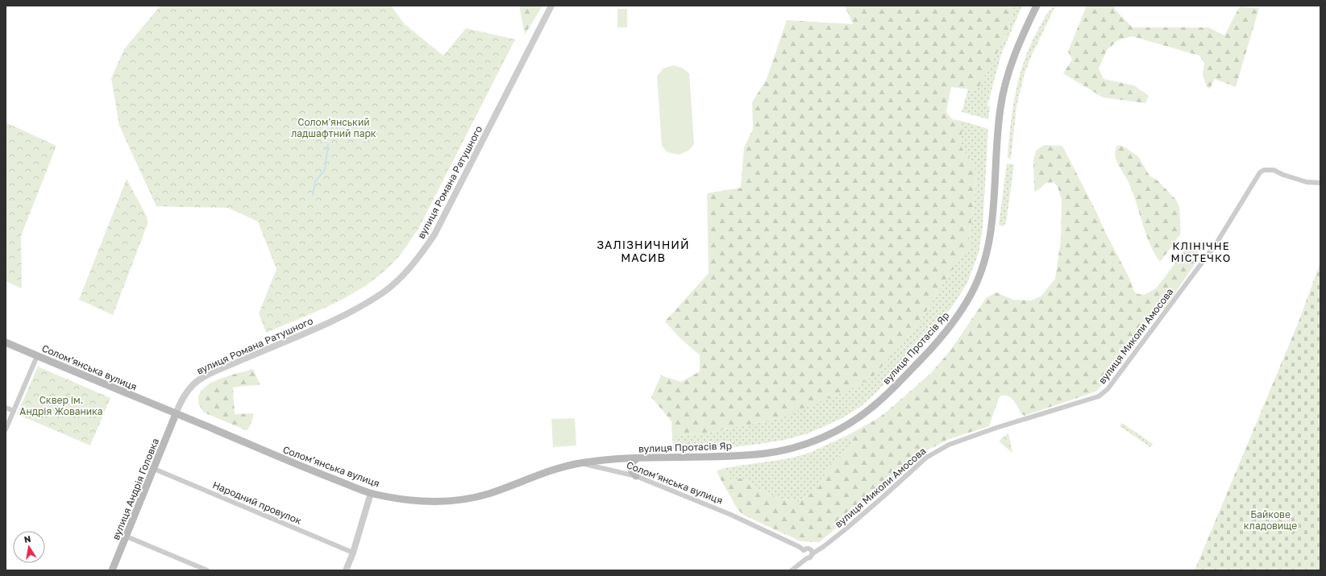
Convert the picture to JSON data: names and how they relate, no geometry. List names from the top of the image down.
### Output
{
  "streets": {
    "main road": ["вулиця Протасів Яр", "Соломʼянська вулиця", "вулиця Андрія Головка"],
    "street": ["вулиця Романа Ратушного", "вулиця Миколи Амосова", "Народний провулок"]
  },
  "crossings": [
    ["вулиця Романа Ратушного", "Соломʼянська вулиця"],
    ["вулиця Романа Ратушного", "вулиця Андрія Головка"],
    ["вулиця Миколи Амосова", "Соломʼянська вулиця"],
    ["вулиця Протасів Яр", "Соломʼянська вулиця"],
    ["Соломʼянська вулиця", "вулиця Андрія Головка"],
    ["вулиця Андрія Головка", "Народний провулок"]
  ],
  "districts": ["ЗАЛІЗНИЧНИЙ МАСИВ", "КЛІНІЧНЕ МІСТЕЧКО"],
  "parks": ["Солом'янський ладшафтний парк", "Сквер ім. Андрія Жованика", "Байкове кладовище"],
  "north": "top"
}
